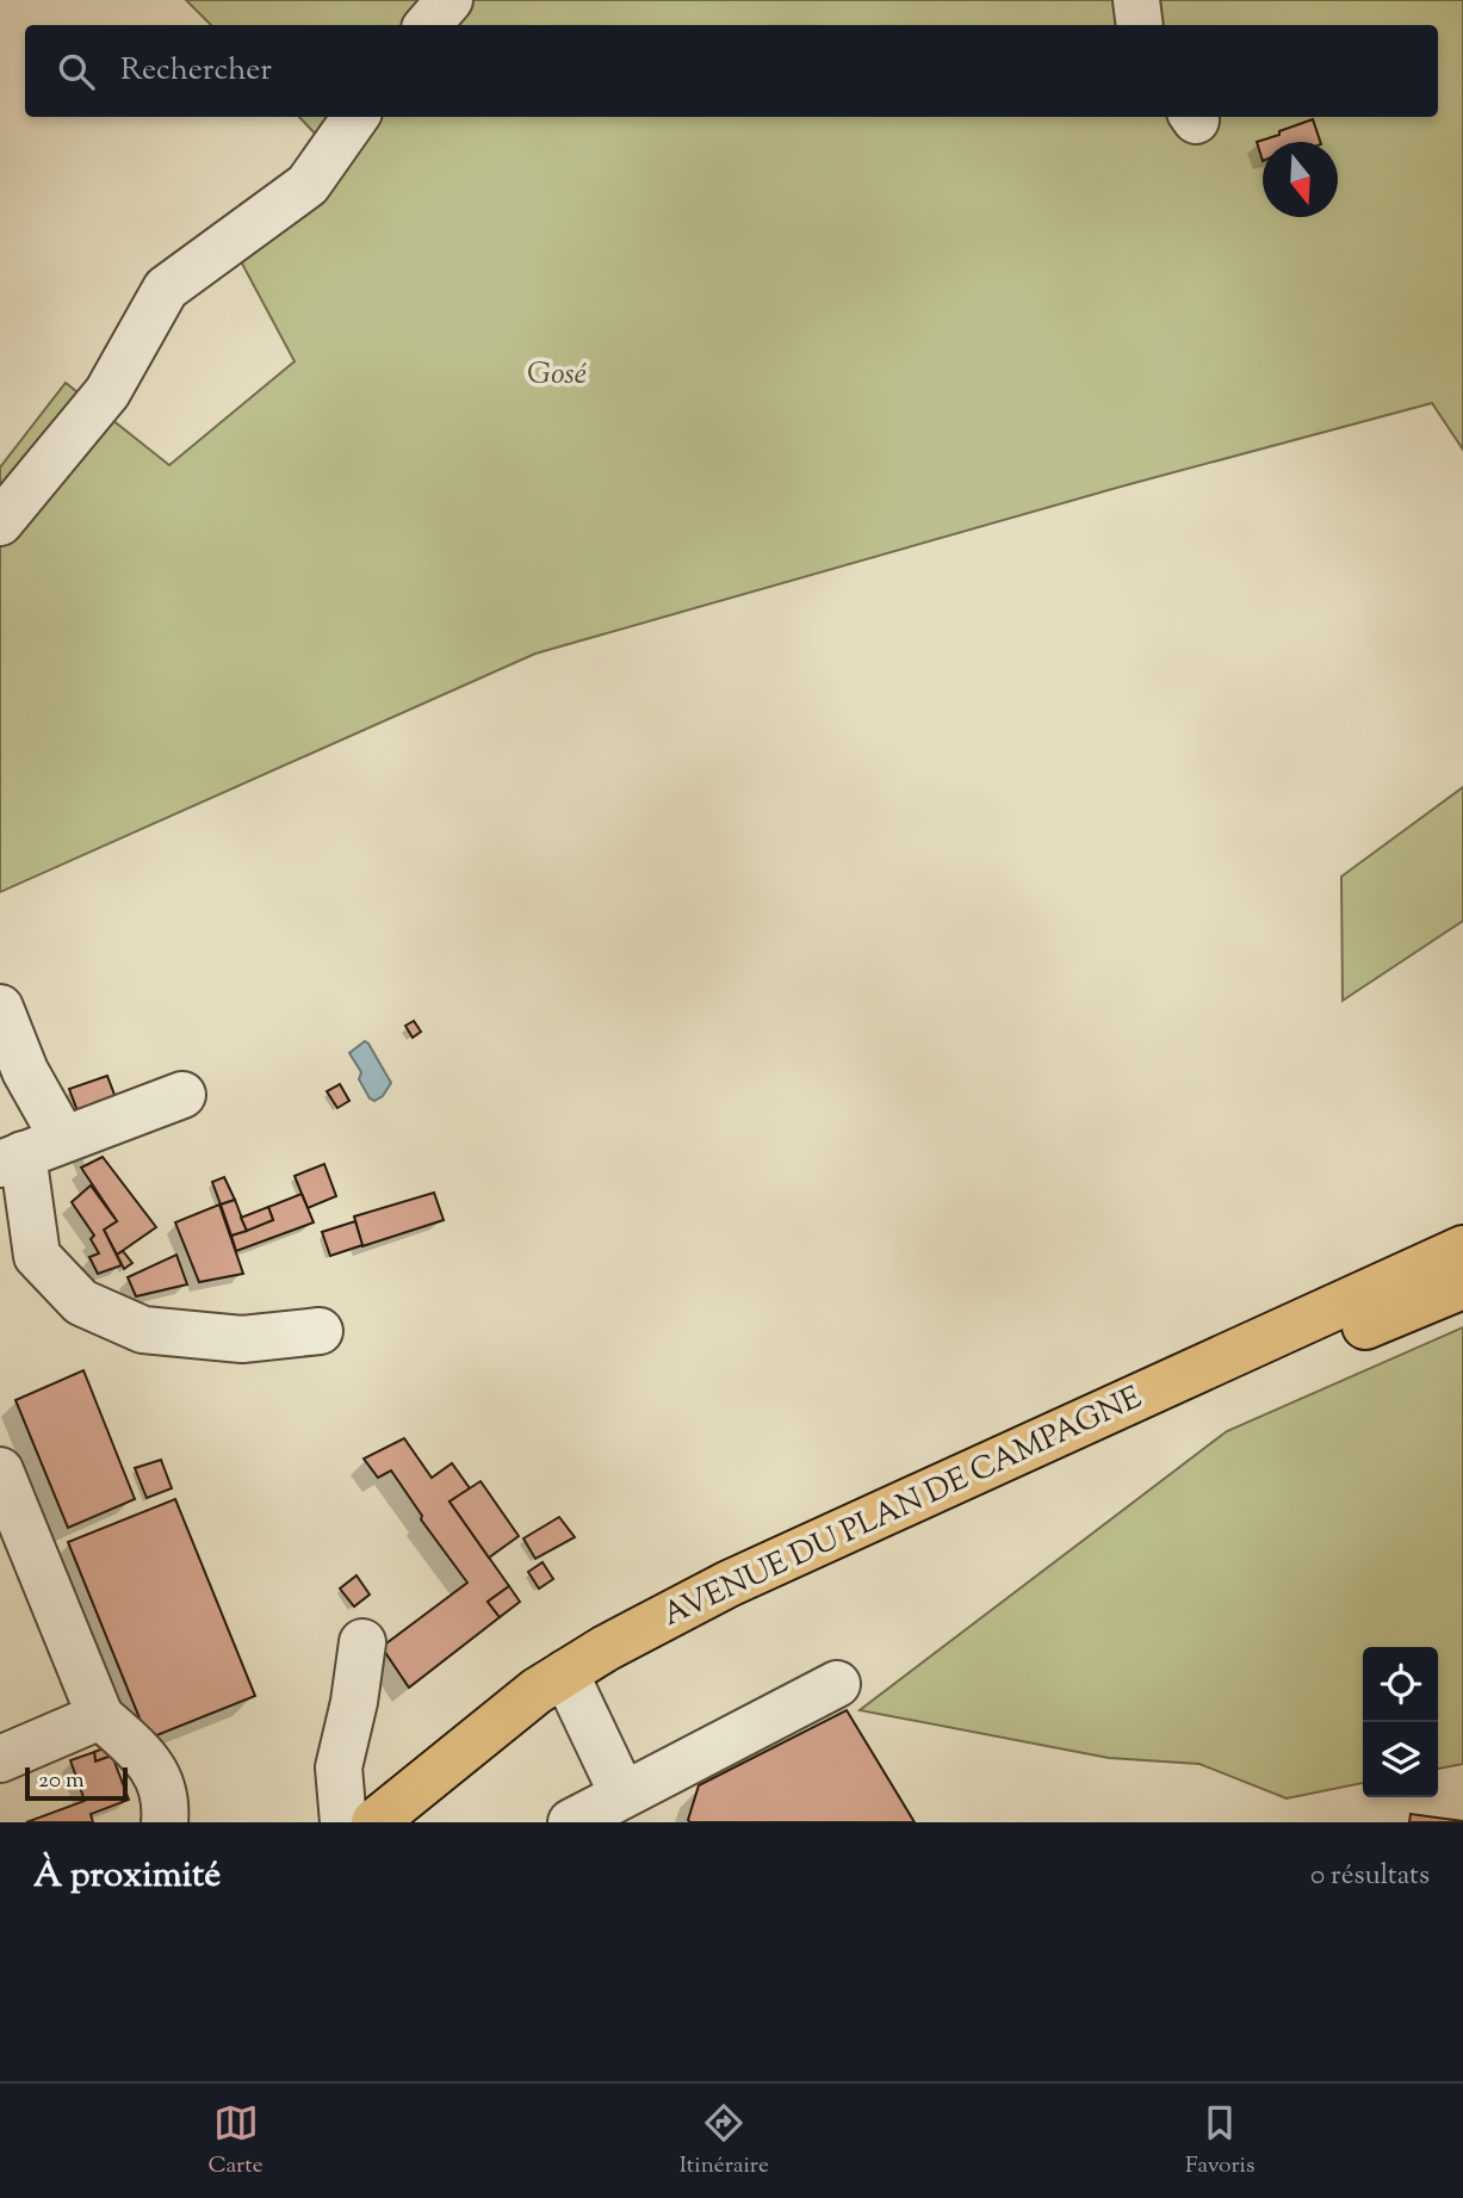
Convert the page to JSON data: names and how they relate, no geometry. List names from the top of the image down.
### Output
{
  "streets": {
    "main road": ["AVENUE DU PLAN DE CAMPAGNE"]
  },
  "parks": ["Gosé"],
  "scale_bar": "20 m",
  "north": "bottom",
  "page": {
    "search": "Rechercher",
    "scale": "20 m",
    "heading": ["À proximité", "0 résultats"],
    "nav": ["Carte", "Itinéraire", "Favoris"]
  }
}
